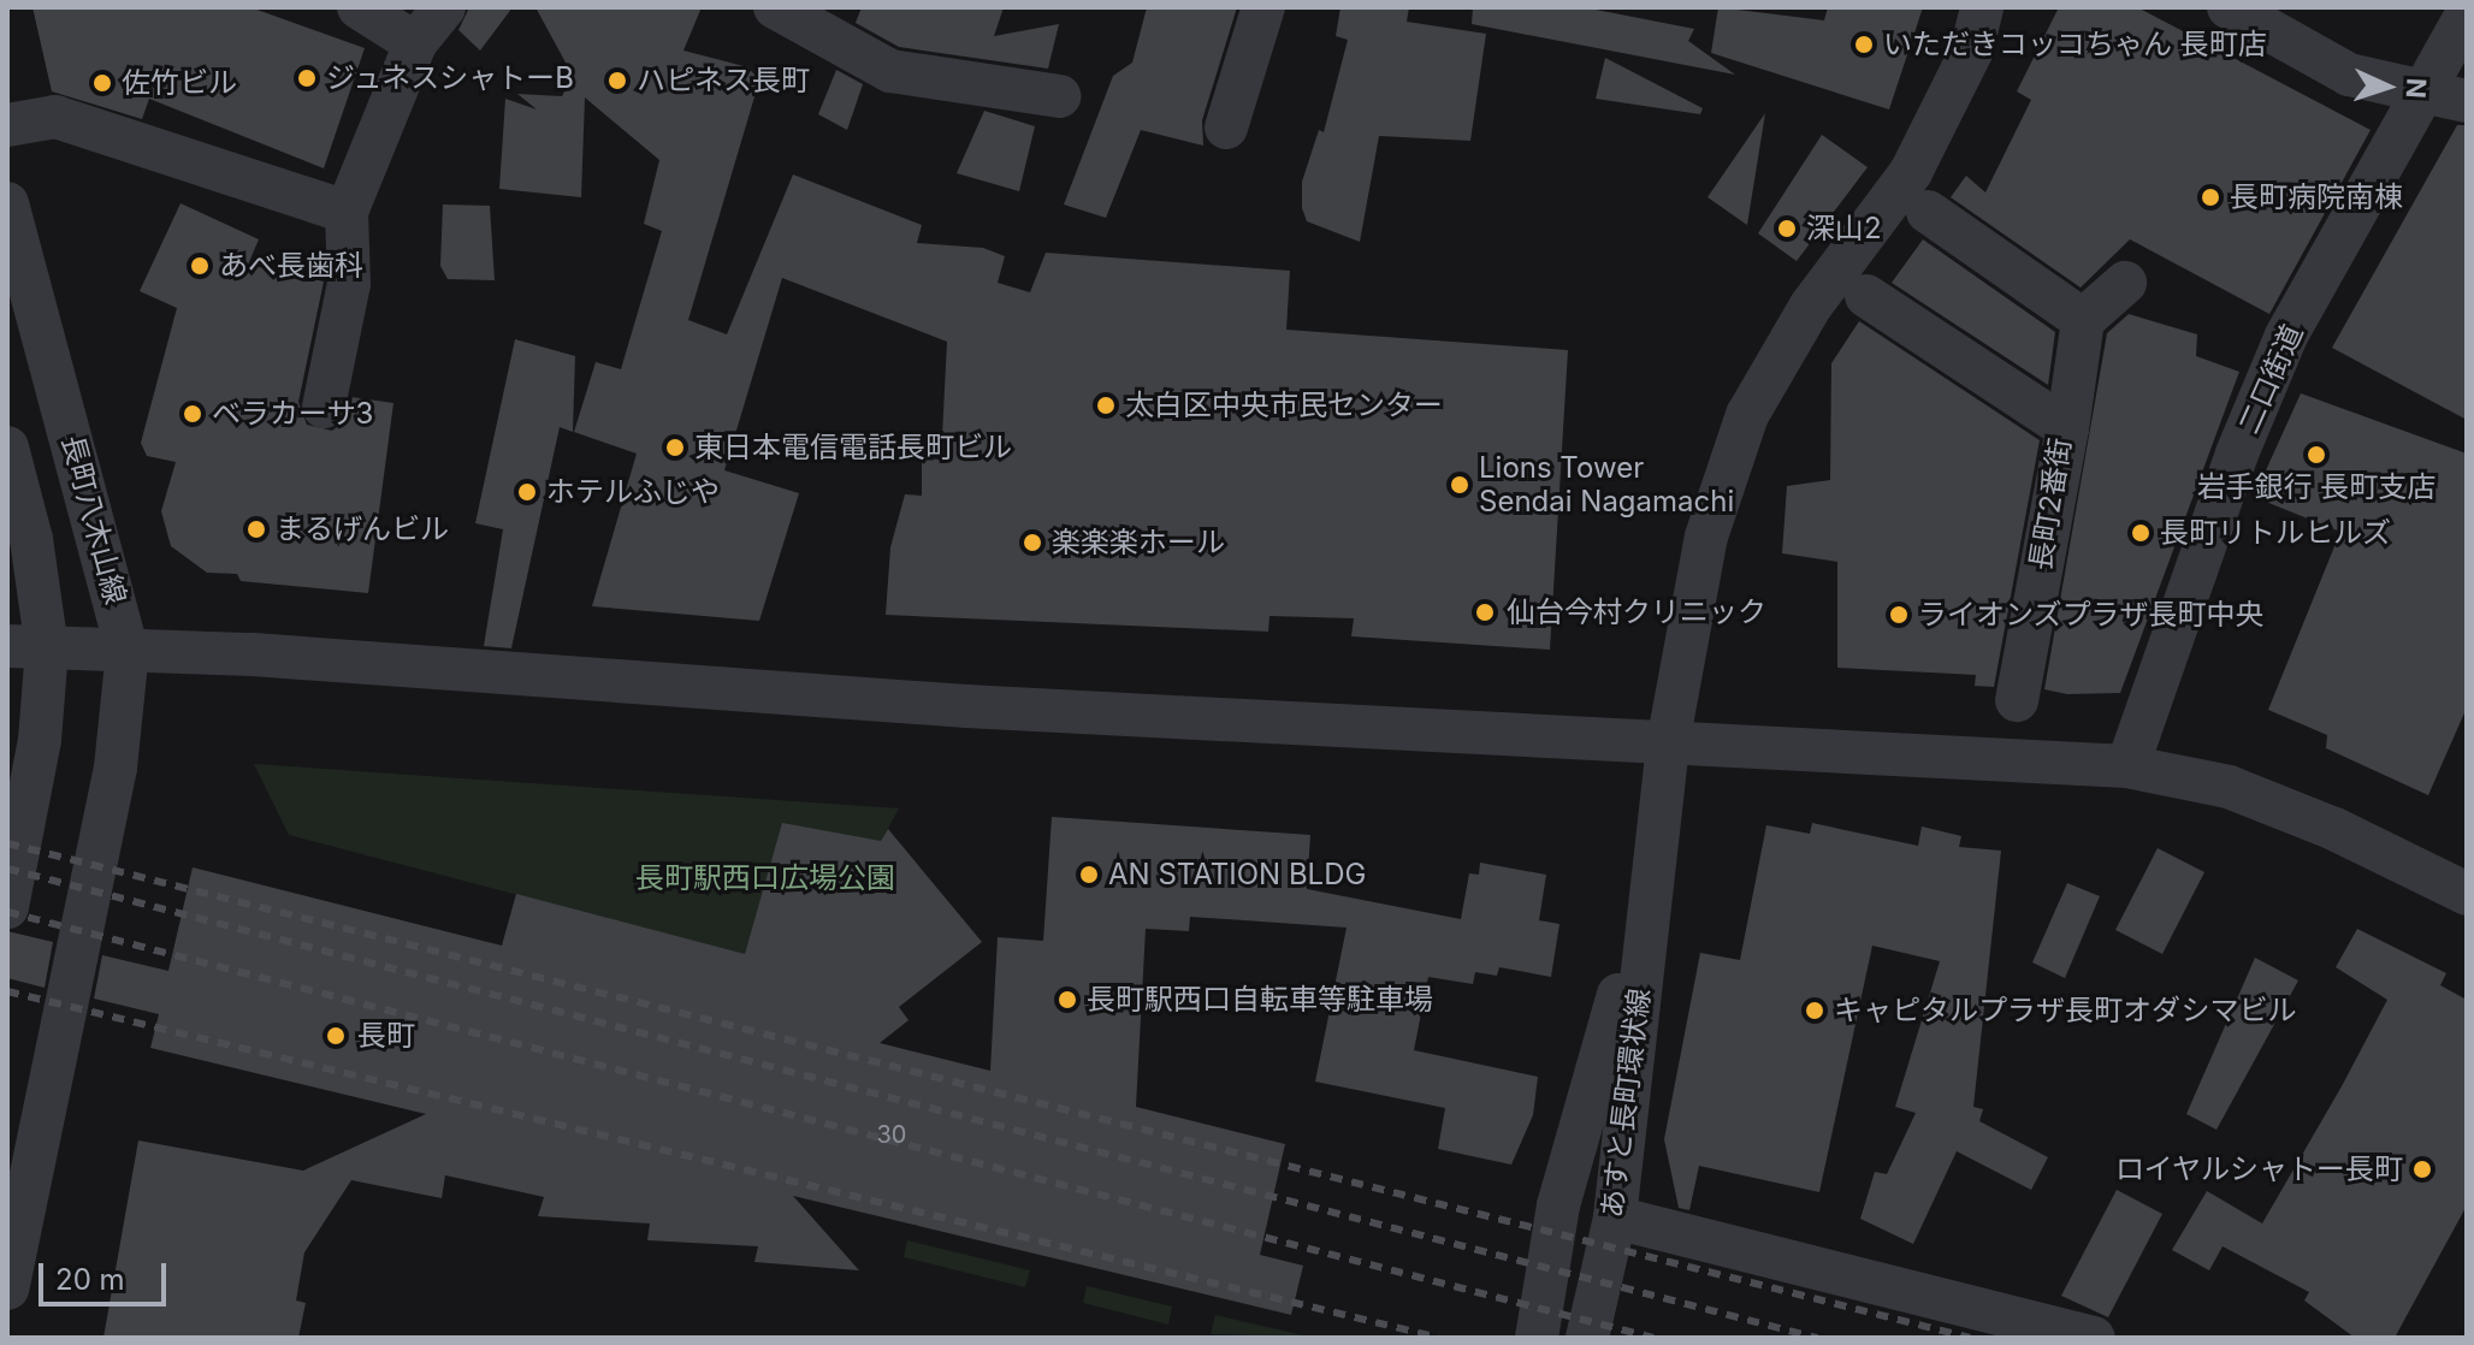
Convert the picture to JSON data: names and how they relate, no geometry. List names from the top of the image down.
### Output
{
  "streets": {
    "street": [
      "二口街道",
      "長町2番街",
      "長町八木山線",
      "あすと長町環状線"
    ]
  },
  "parks": ["長町駅西口広場公園"],
  "places": [
    "いただきコッコちゃん 長町店",
    "ジュネスシャトーB",
    "ハピネス長町",
    "佐竹ビル",
    "長町病院南棟",
    "深山2",
    "あべ長歯科",
    "太白区中央市民センター",
    "ベラカーサ3",
    "東日本電信電話長町ビル",
    "岩手銀行 長町支店",
    "Lions Tower Sendai Nagamachi",
    "ホテルふじや",
    "まるげんビル",
    "長町リトルヒルズ",
    "楽楽楽ホール",
    "仙台今村クリニック",
    "ライオンズプラザ長町中央",
    "AN STATION BLDG",
    "長町駅西口自転車等駐車場",
    "キャピタルプラザ長町オダシマビル",
    "長町",
    "ロイヤルシャトー長町"
  ],
  "house_numbers": ["30"],
  "scale_bar": "20 m",
  "north": "right"
}
